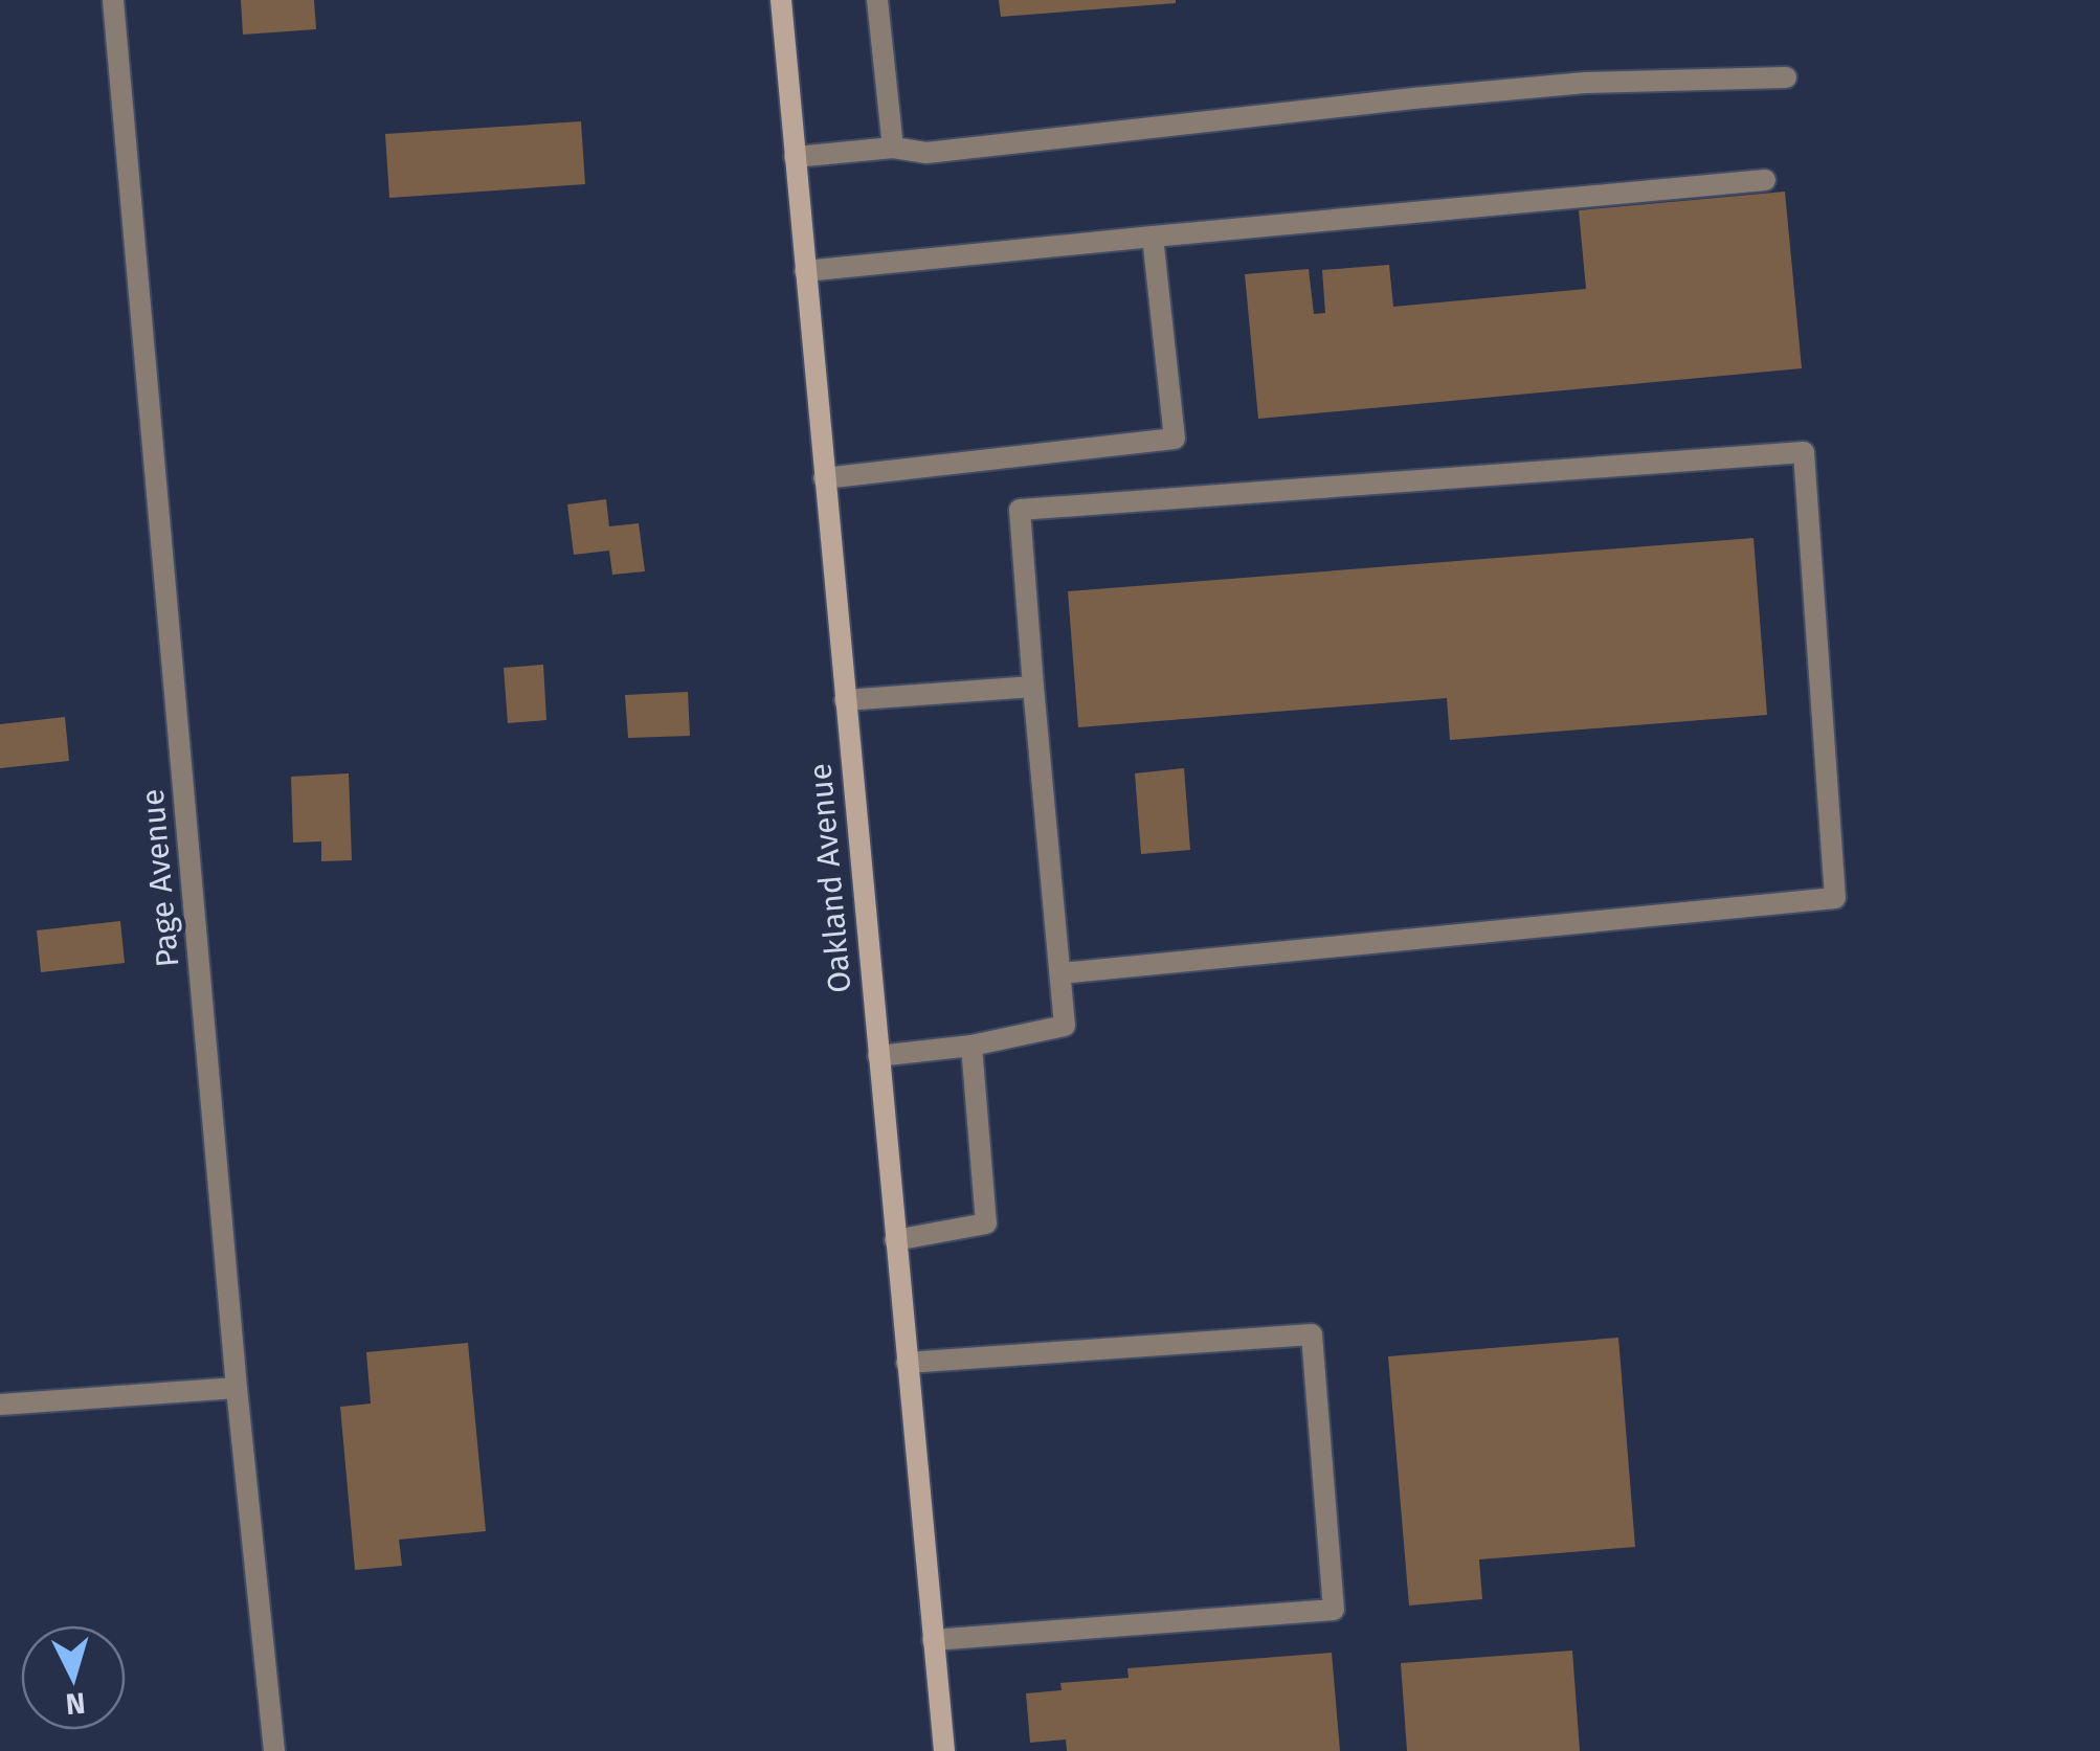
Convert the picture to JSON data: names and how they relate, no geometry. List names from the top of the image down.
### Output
{
  "streets": {
    "street": ["Page Avenue", "Oakland Avenue"]
  },
  "north": "bottom"
}
